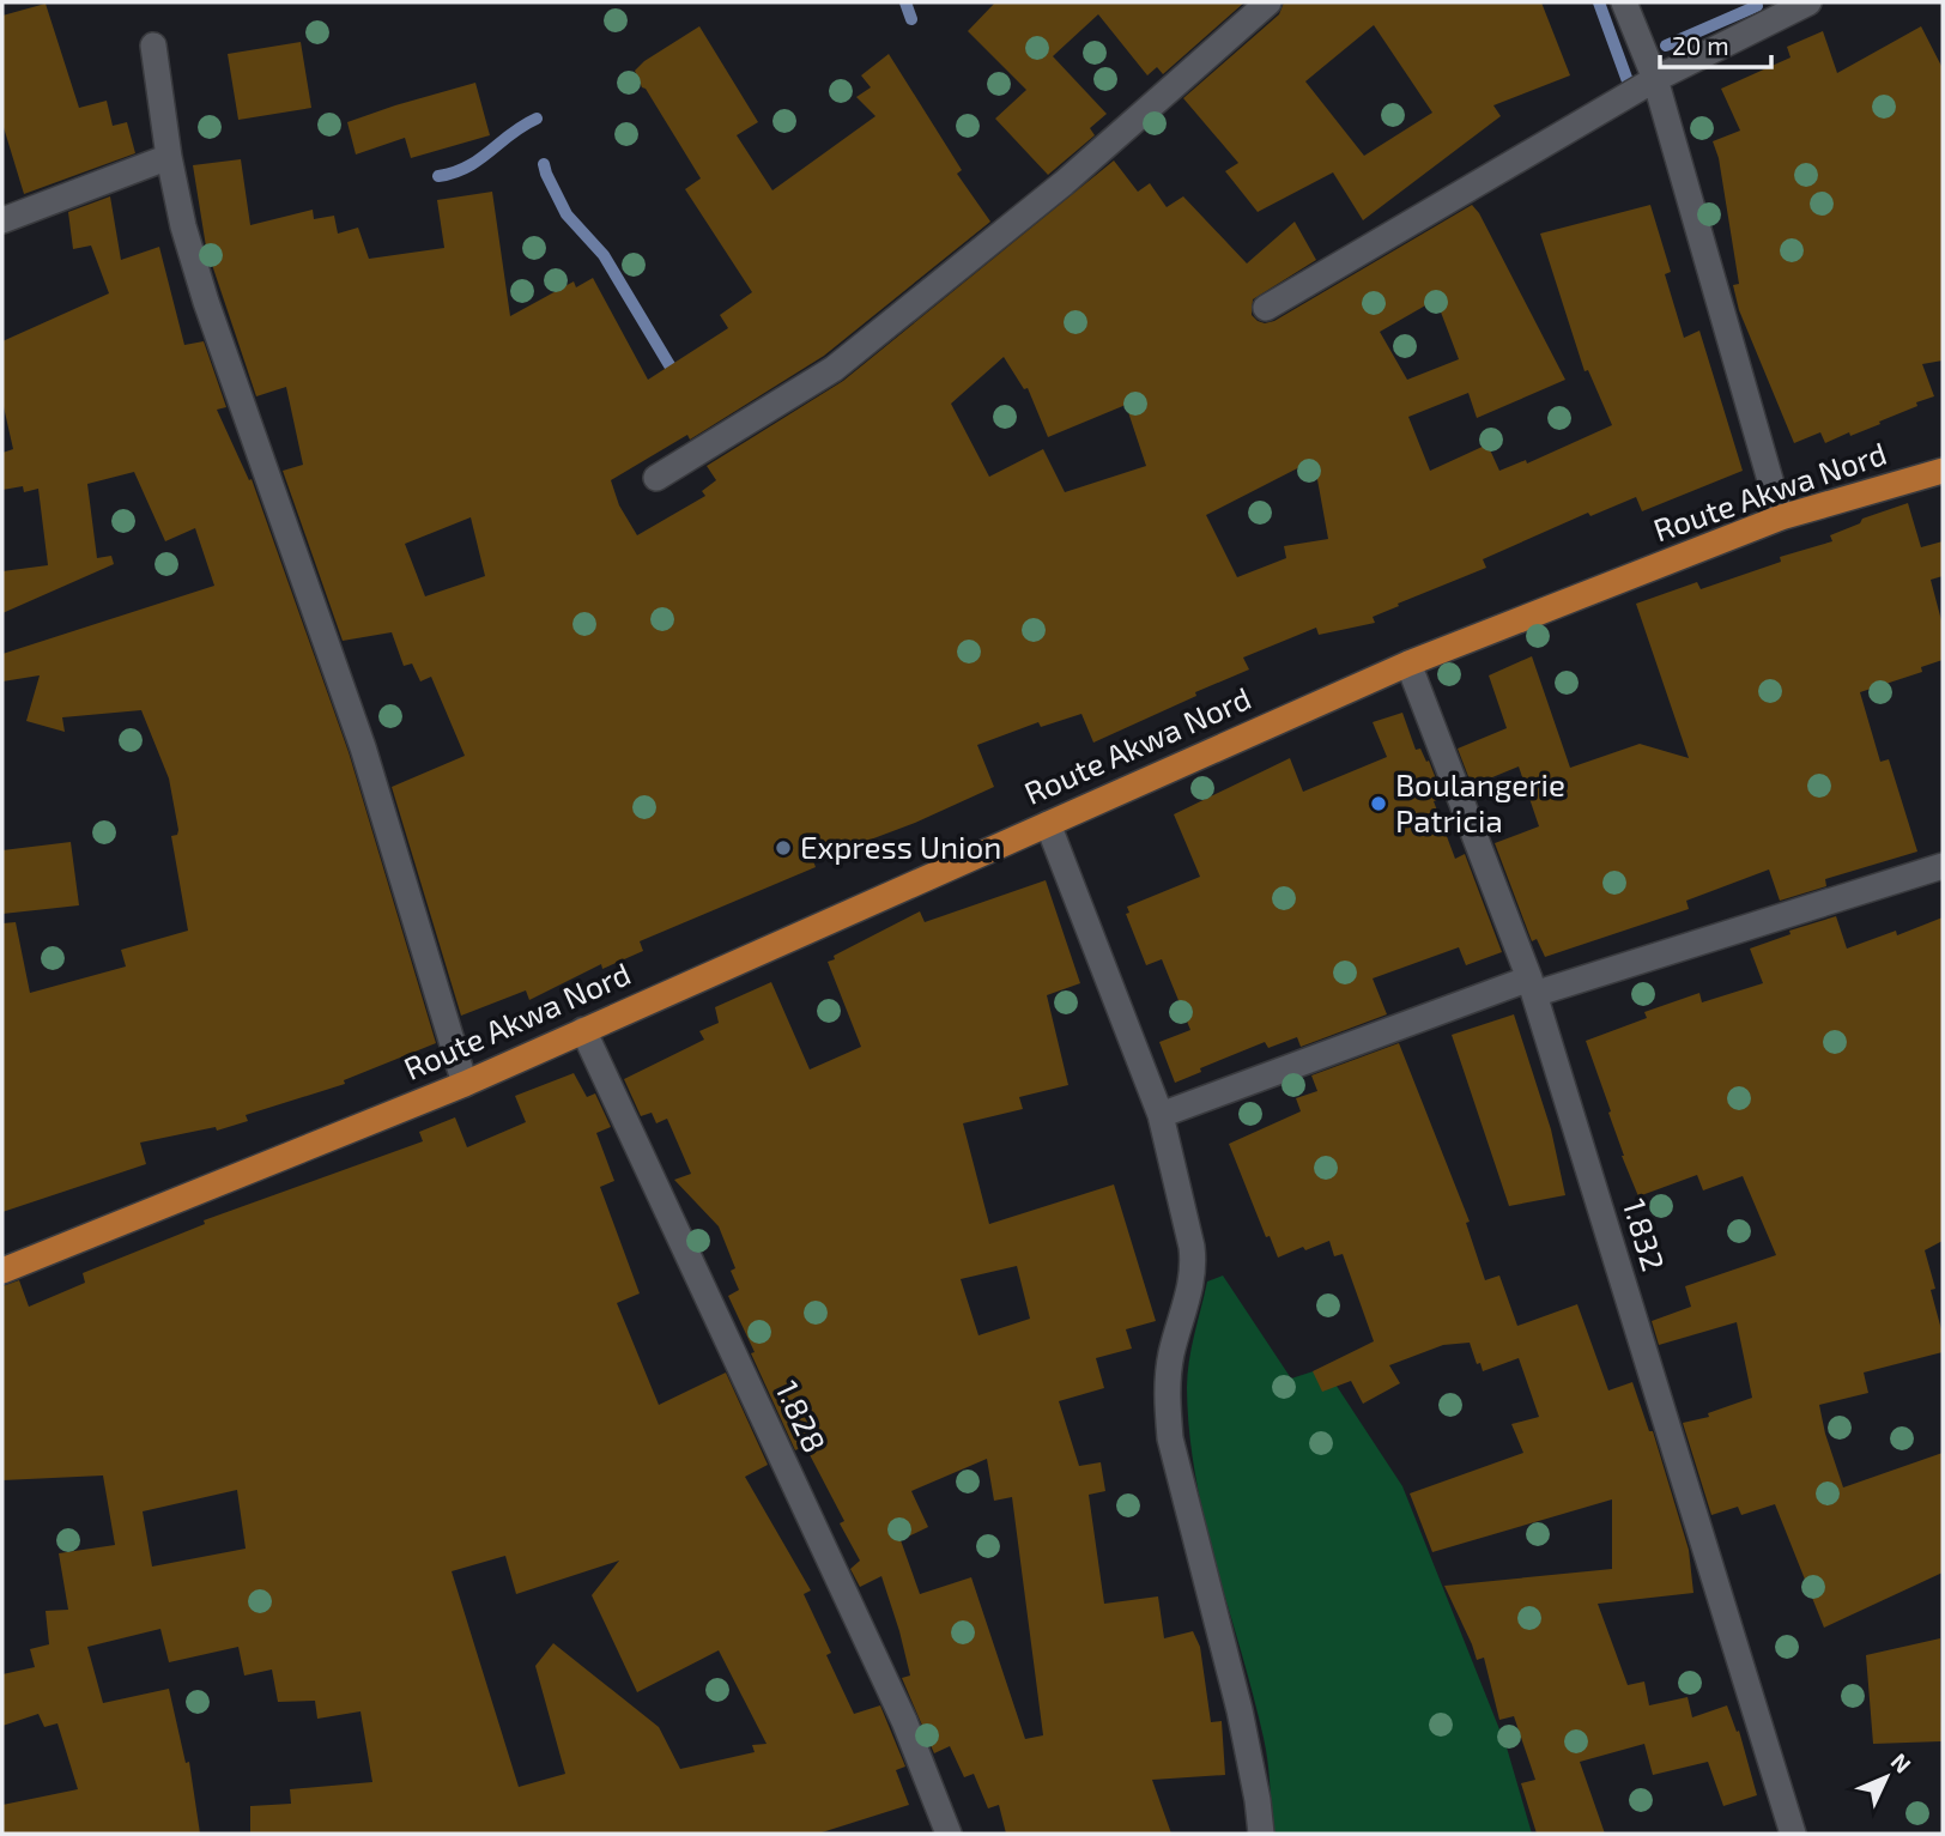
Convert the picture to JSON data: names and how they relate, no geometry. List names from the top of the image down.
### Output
{
  "streets": {
    "main road": ["Route Akwa Nord"],
    "street": ["1.832", "1.828"]
  },
  "crossings": [
    ["Route Akwa Nord", "1.832"],
    ["Route Akwa Nord", "1.828"]
  ],
  "places": ["Boulangerie Patricia", "Express Union"],
  "scale_bar": "20 m",
  "north": "top right"
}
